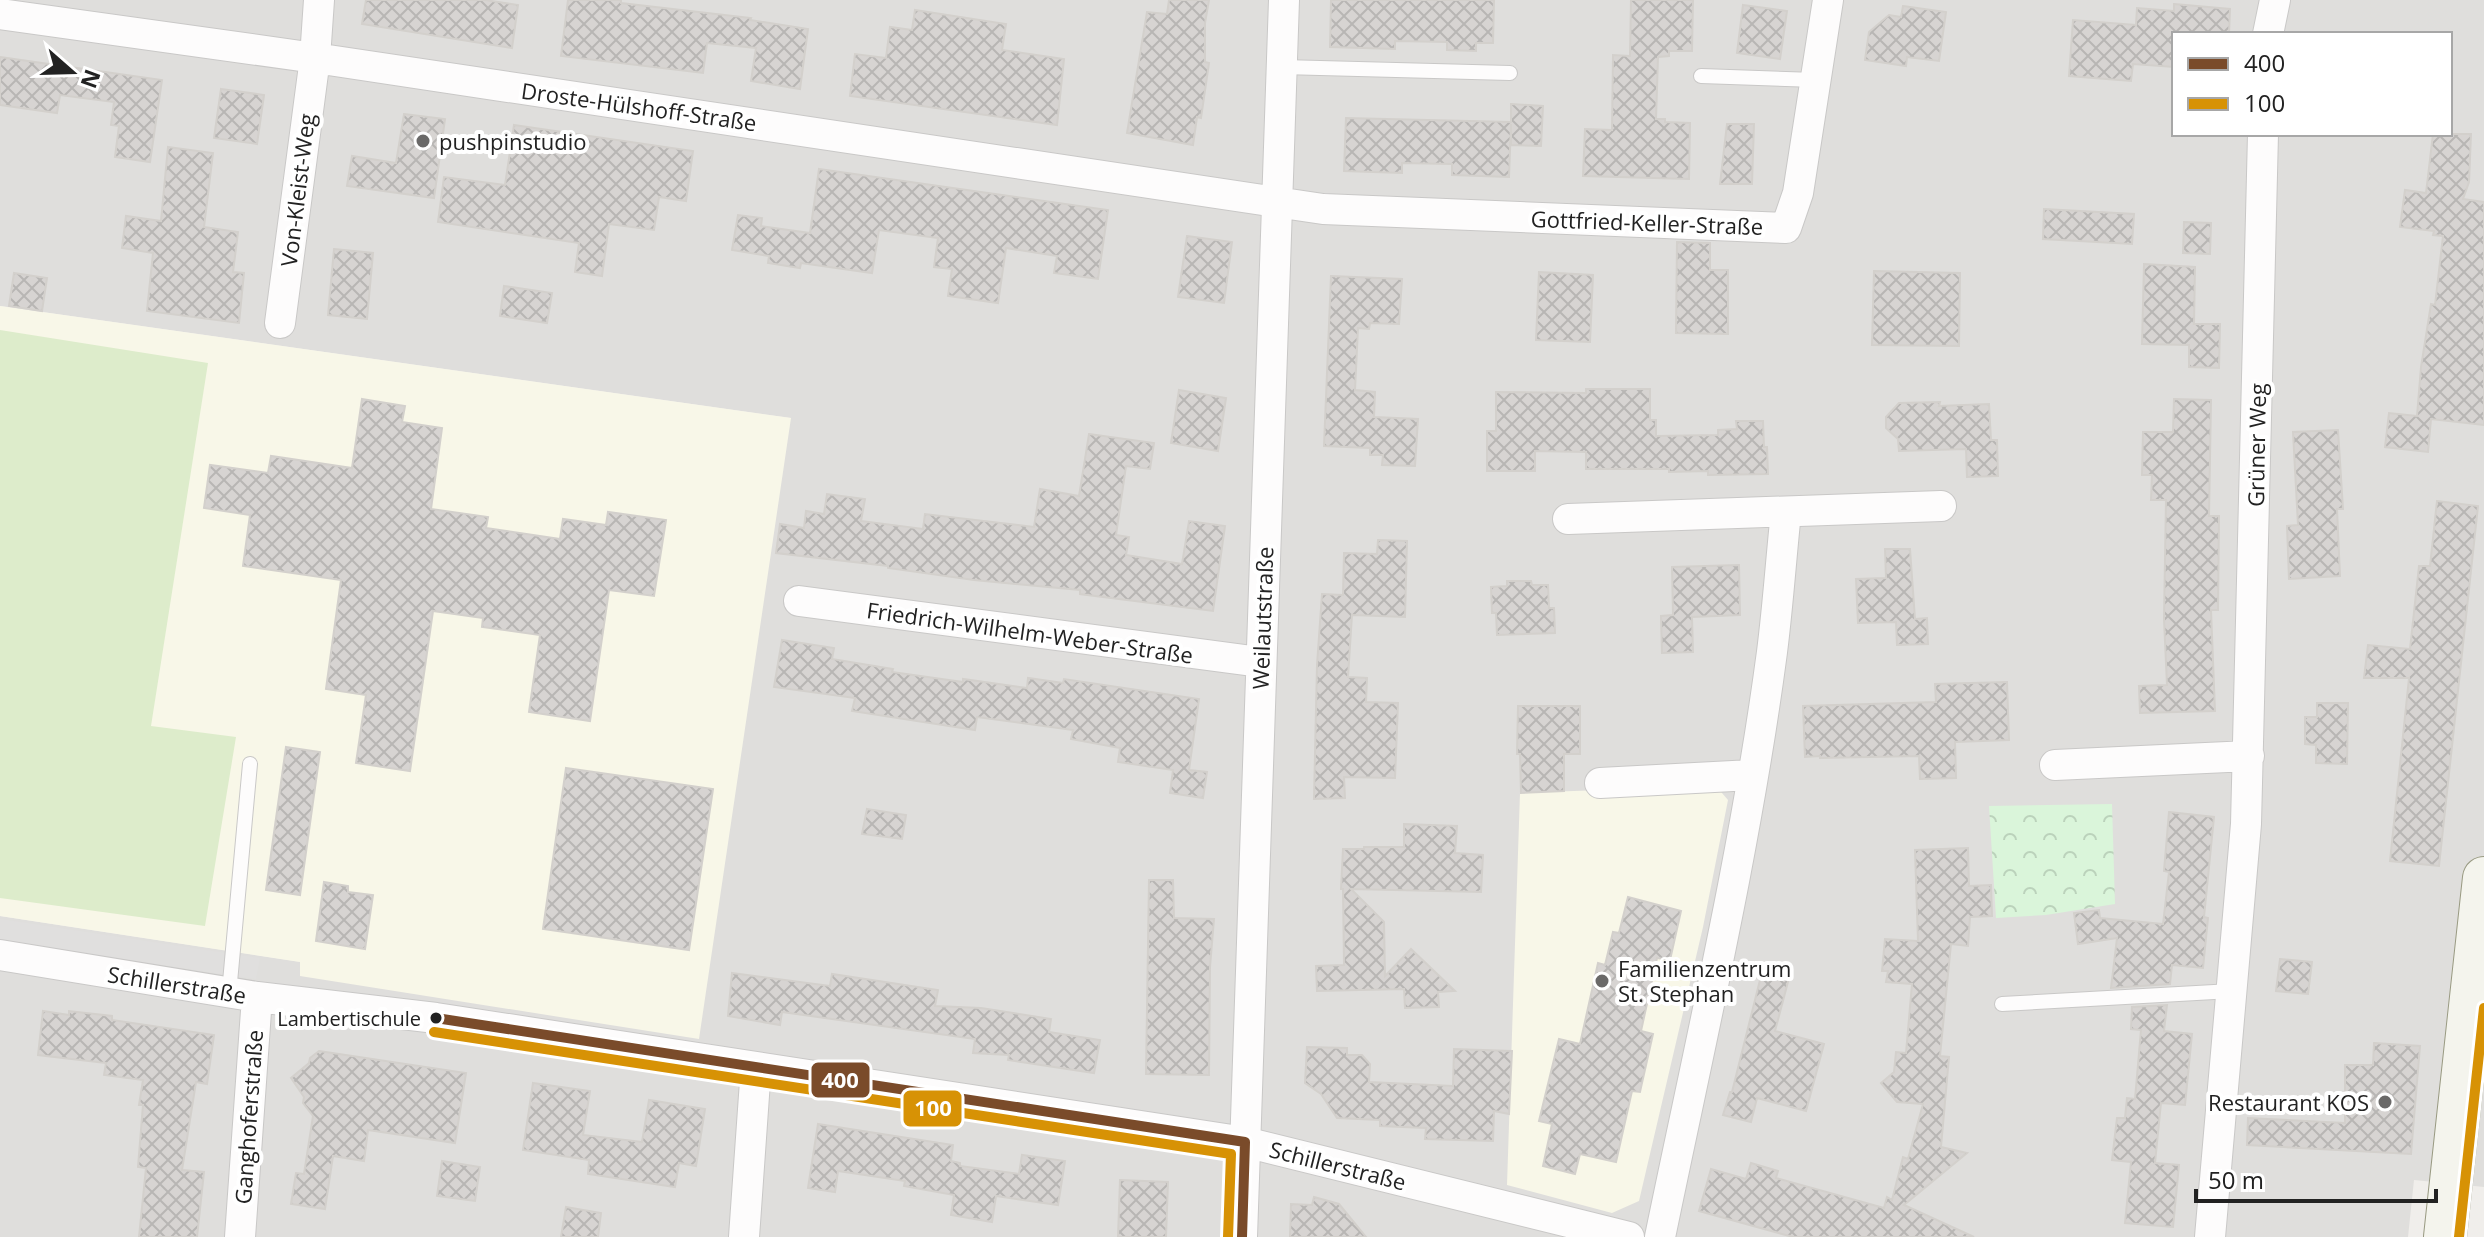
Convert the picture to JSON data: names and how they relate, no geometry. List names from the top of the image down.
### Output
{
  "streets": {
    "street": [
      "Droste-Hülshoff-Straße",
      "Von-Kleist-Weg",
      "Gottfried-Keller-Straße",
      "Grüner Weg",
      "Weilautstraße",
      "Friedrich-Wilhelm-Weber-Straße",
      "Schillerstraße",
      "Ganghoferstraße"
    ]
  },
  "crossings": [
    ["Droste-Hülshoff-Straße", "Von-Kleist-Weg"],
    ["Droste-Hülshoff-Straße", "Gottfried-Keller-Straße"],
    ["Droste-Hülshoff-Straße", "Weilautstraße"],
    ["Gottfried-Keller-Straße", "Weilautstraße"],
    ["Weilautstraße", "Friedrich-Wilhelm-Weber-Straße"],
    ["Weilautstraße", "Schillerstraße"],
    ["Schillerstraße", "Ganghoferstraße"]
  ],
  "places": [
    "pushpinstudio",
    "Familienzentrum St. Stephan",
    "Lambertischule",
    "Restaurant KOS"
  ],
  "lines": ["transit line 100", "transit line 400"],
  "legend": ["400", "100"],
  "scale_bar": "50 m",
  "north": "right"
}
